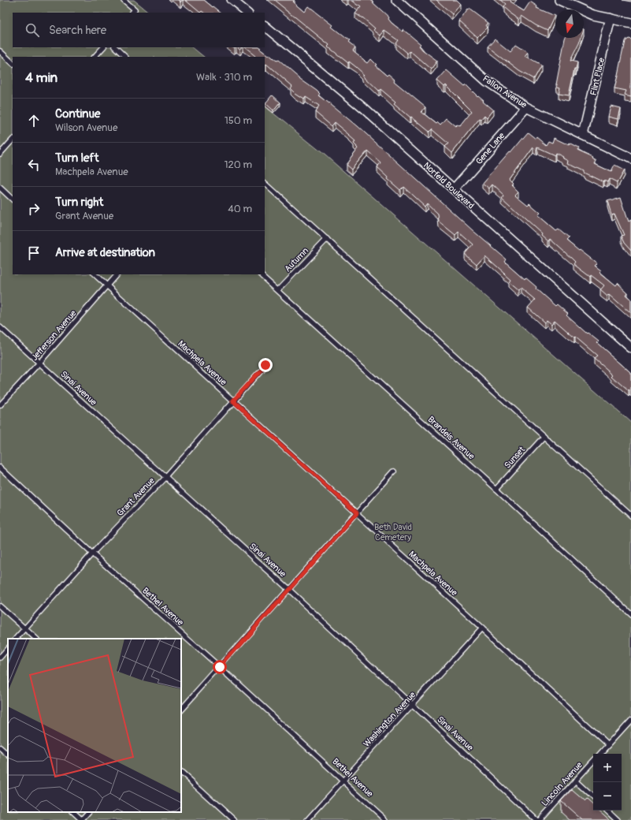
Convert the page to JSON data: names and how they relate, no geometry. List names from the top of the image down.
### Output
{
  "streets": {
    "street": [
      "Flint Place",
      "Fallon Avenue",
      "Gene Lane",
      "Norfeld Boulevard"
    ],
    "lane": [
      "Autumn",
      "Jefferson Avenue",
      "Machpela Avenue",
      "Sinai Avenue",
      "Brandeis Avenue",
      "Sunset",
      "Grant Avenue",
      "Bethel Avenue",
      "Washington Avenue",
      "Lincoln Avenue"
    ]
  },
  "crossings": [
    ["Flint Place", "Fallon Avenue"],
    ["Fallon Avenue", "Gene Lane"],
    ["Gene Lane", "Norfeld Boulevard"],
    ["Autumn", "Brandeis Avenue"],
    ["Jefferson Avenue", "Machpela Avenue"],
    ["Jefferson Avenue", "Sinai Avenue"],
    ["Machpela Avenue", "Grant Avenue"],
    ["Machpela Avenue", "Washington Avenue"],
    ["Sinai Avenue", "Grant Avenue"],
    ["Sinai Avenue", "Washington Avenue"],
    ["Brandeis Avenue", "Sunset"],
    ["Grant Avenue", "Bethel Avenue"],
    ["Bethel Avenue", "Washington Avenue"]
  ],
  "parks": ["Beth David Cemetery"],
  "north": "bottom",
  "page": {
    "search": "Search here",
    "heading": ["4 min", "Walk · 310 m"],
    "list": [
      ["Continue", "Wilson Avenue", "150 m"],
      ["Turn left", "Machpela Avenue", "120 m"],
      ["Turn right", "Grant Avenue", "40 m"],
      "Arrive at destination"
    ],
    "map_buttons": ["+", "−"]
  }
}
